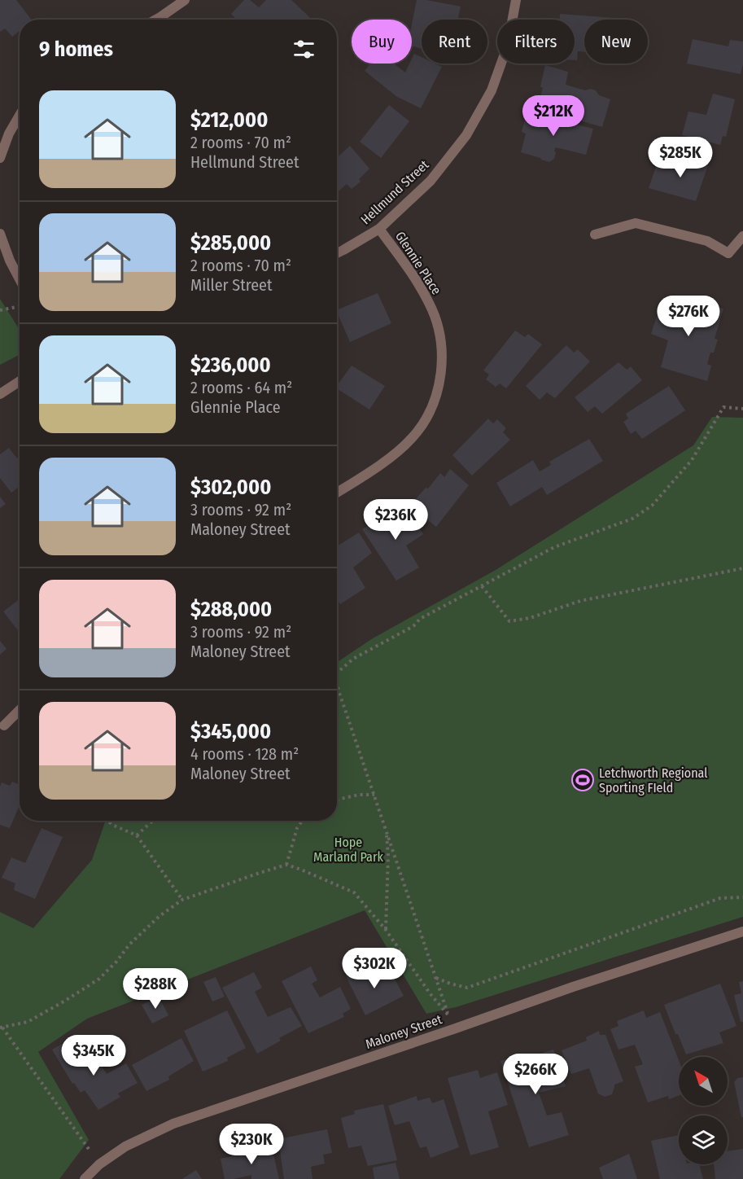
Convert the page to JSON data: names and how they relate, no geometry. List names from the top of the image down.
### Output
{
  "streets": {
    "street": ["Hellmund Street", "Glennie Place", "Maloney Street"]
  },
  "crossings": [
    ["Hellmund Street", "Glennie Place"]
  ],
  "parks": ["Hope Marland Park"],
  "places": {
    "sports": ["Letchworth Regional Sporting FIeld"]
  },
  "north": "top left",
  "page": {
    "chip": [
      "Buy",
      "Rent",
      "Filters",
      "New"
    ],
    "heading": "9 homes",
    "list": [
      {
        "name": "$212,000",
        "note": "2 rooms · 70 m² · Hellmund Street"
      },
      {
        "name": "$285,000",
        "note": "2 rooms · 70 m² · Miller Street"
      },
      {
        "name": "$236,000",
        "note": "2 rooms · 64 m² · Glennie Place"
      },
      {
        "name": "$302,000",
        "note": "3 rooms · 92 m² · Maloney Street"
      },
      {
        "name": "$288,000",
        "note": "3 rooms · 92 m² · Maloney Street"
      },
      {
        "name": "$345,000",
        "note": "4 rooms · 128 m² · Maloney Street"
      }
    ],
    "price": [
      "$212K",
      "$285K",
      "$276K",
      "$236K",
      "$302K",
      "$288K",
      "$345K",
      "$266K",
      "$230K"
    ]
  }
}
